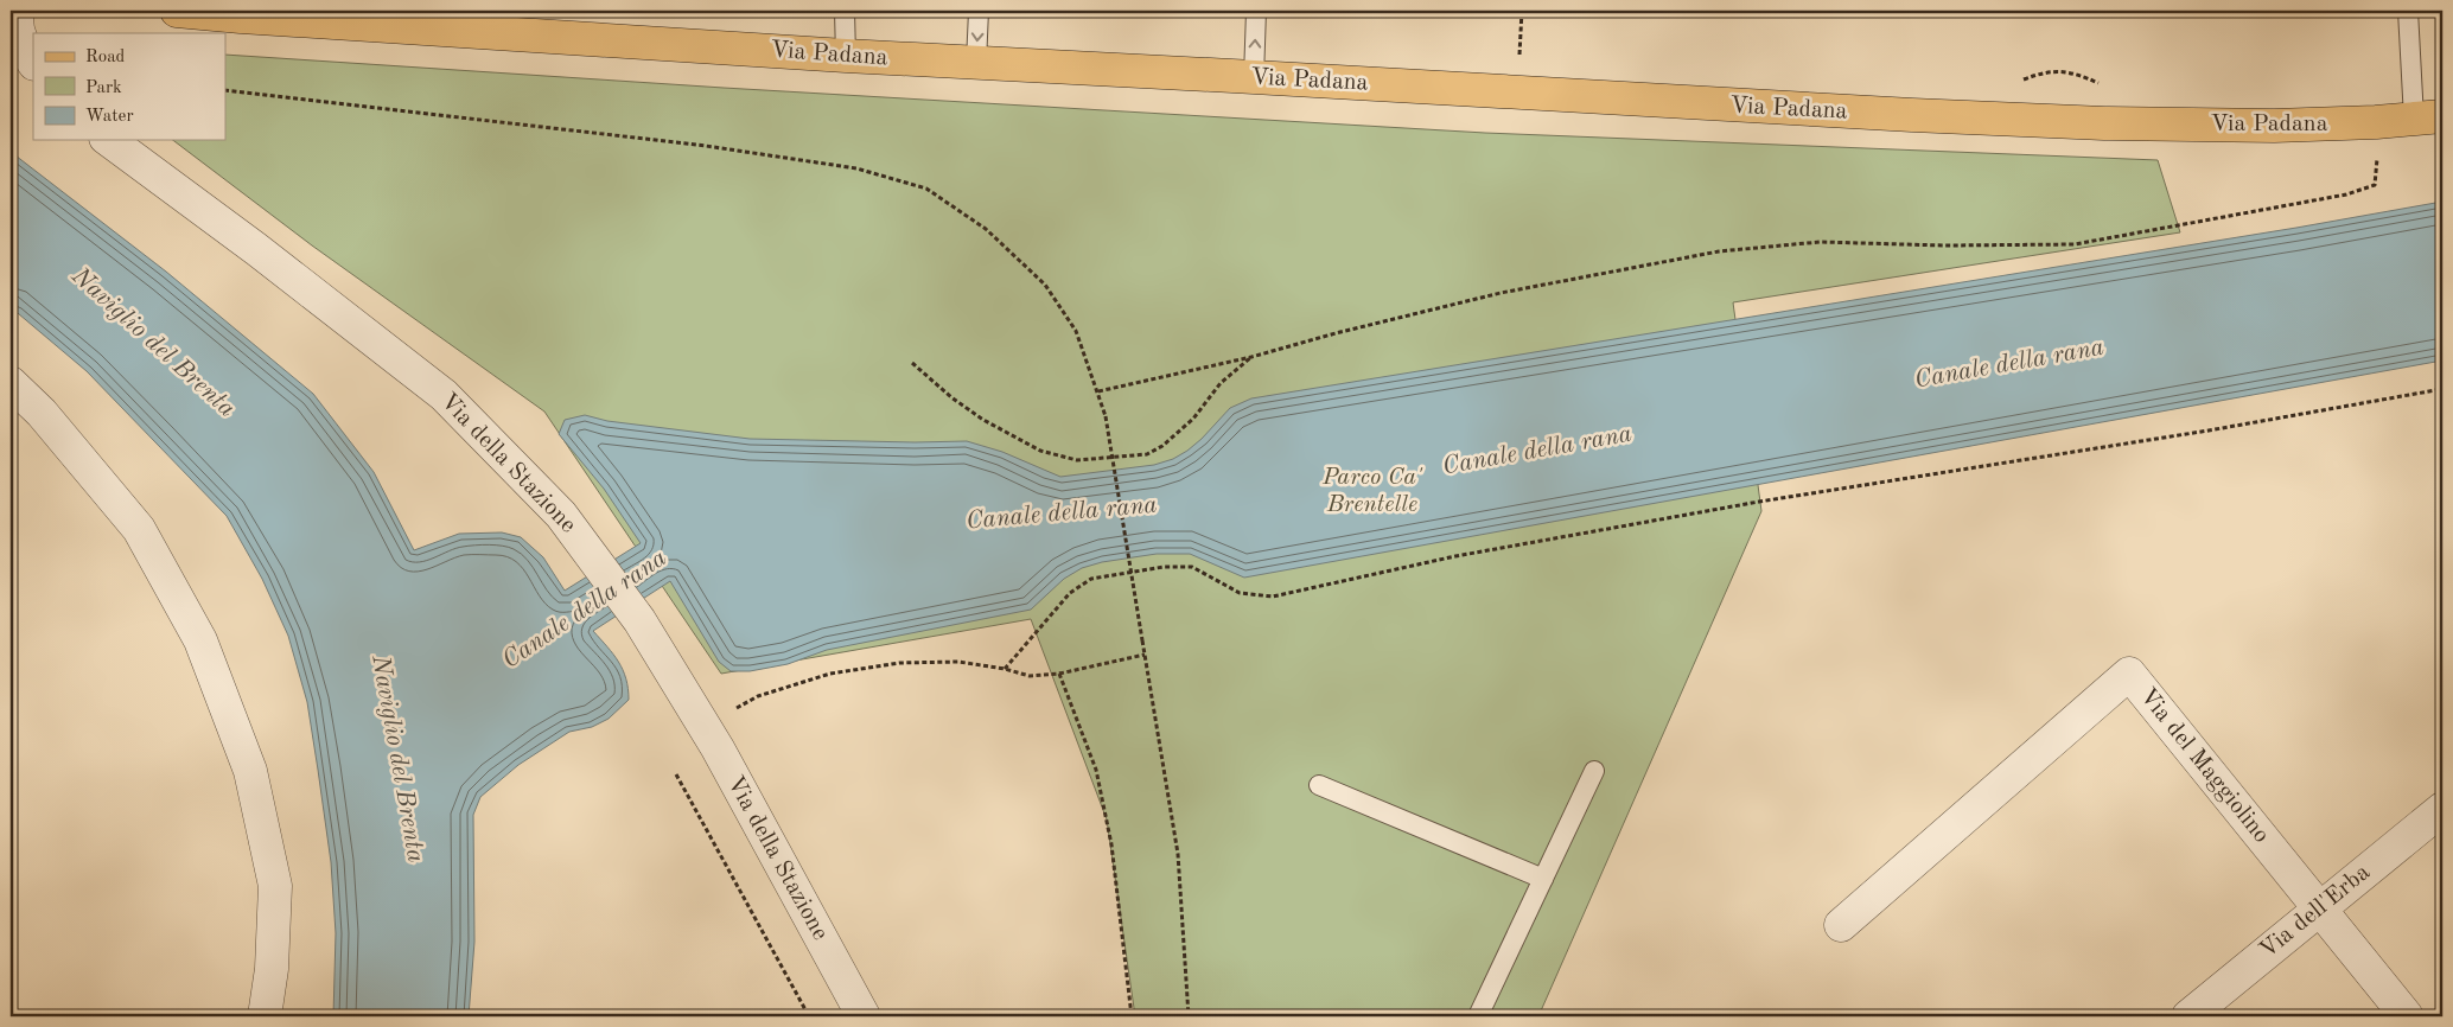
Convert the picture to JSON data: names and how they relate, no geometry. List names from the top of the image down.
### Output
{
  "streets": {
    "main road": ["Via Padana"],
    "street": ["Via della Stazione", "Via del Maggiolino", "Via dell'Erba"]
  },
  "crossings": [
    ["Via del Maggiolino", "Via dell'Erba"]
  ],
  "water": ["Naviglio del Brenta", "Canale della rana"],
  "parks": ["Parco Ca' Brentelle"],
  "legend": ["Road", "Park", "Water"]
}
